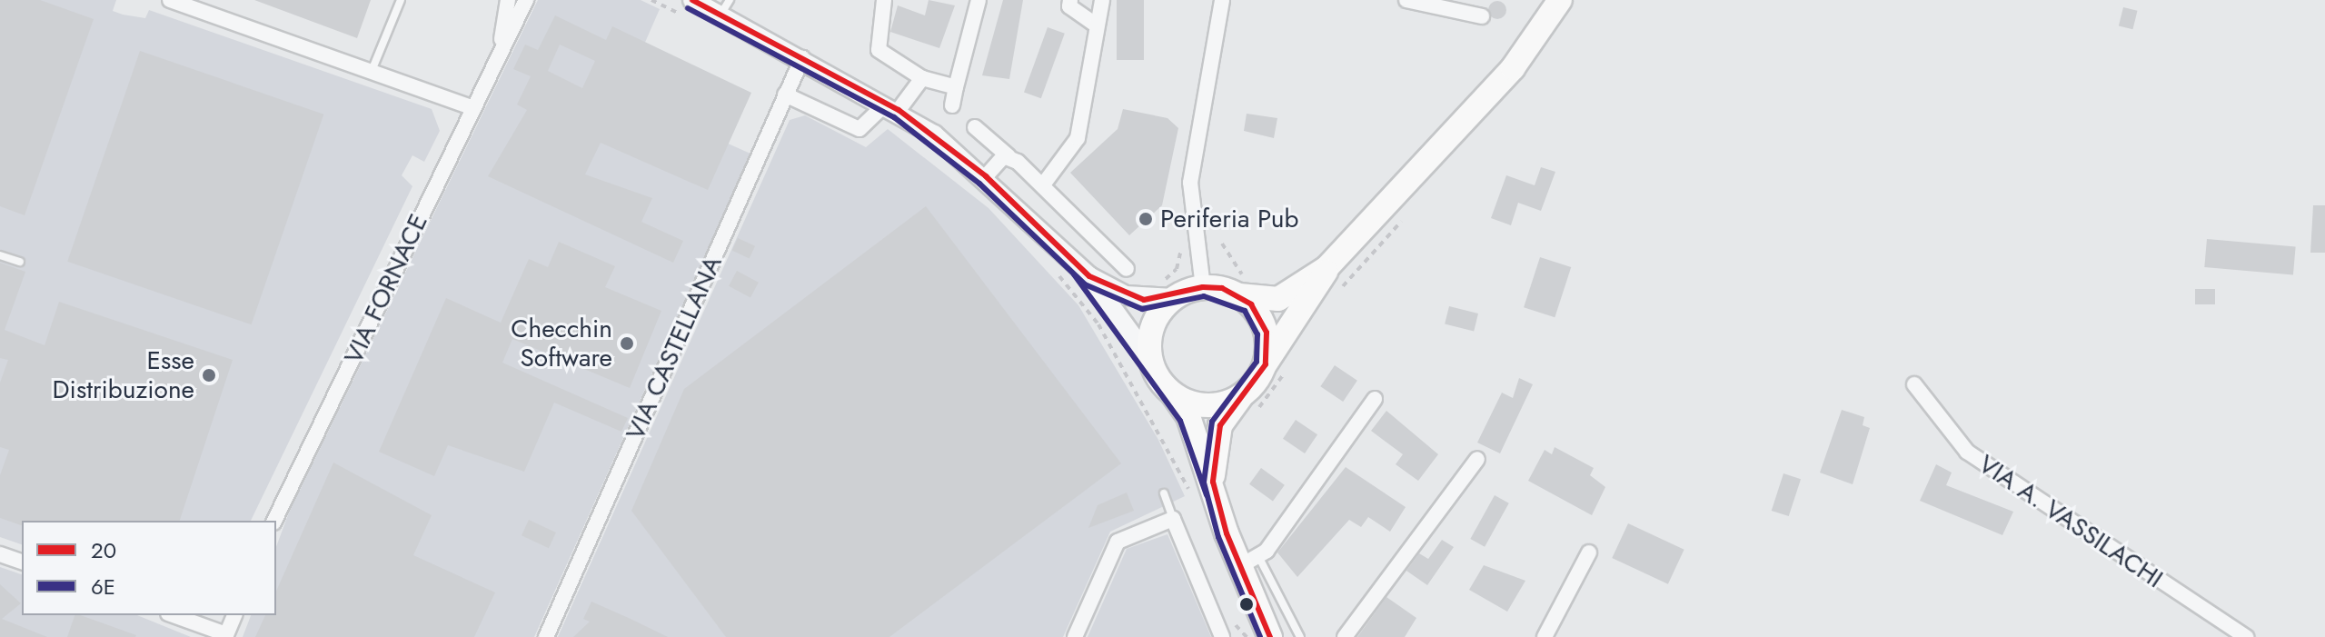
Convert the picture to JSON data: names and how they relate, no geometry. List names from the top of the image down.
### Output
{
  "streets": {
    "street": ["VIA FORNACE", "VIA CASTELLANA", "VIA A. VASSILACHI"]
  },
  "places": ["Periferia Pub", "Checchin Software", "Esse Distribuzione"],
  "lines": ["transit line 20", "transit line 6E"],
  "legend": ["20", "6E"]
}
